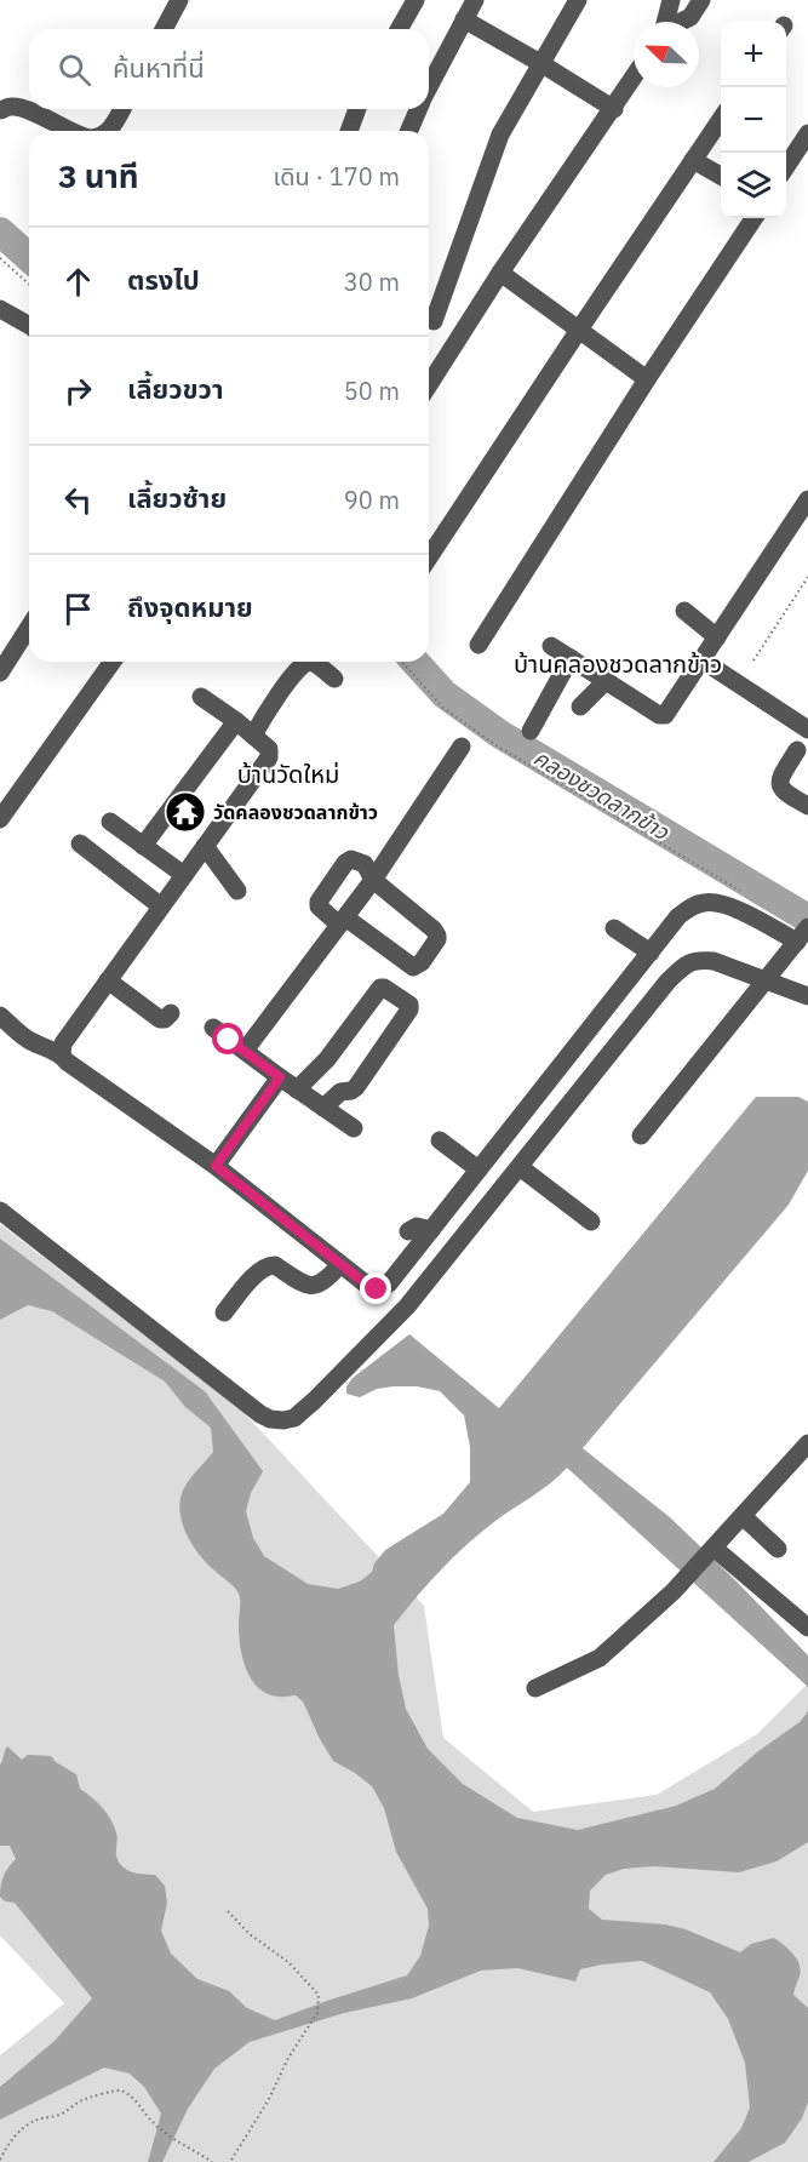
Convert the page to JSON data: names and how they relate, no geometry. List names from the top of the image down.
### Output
{
  "districts": ["บ้านคลองชวดลากข้าว", "บ้านวัดใหม่"],
  "water": ["คลองชวดลากข้าว"],
  "places": {
    "temple": ["วัดคลองชวดลากข้าว"]
  },
  "north": "top left",
  "page": {
    "map_buttons": ["+", "−"],
    "search": "ค้นหาที่นี่",
    "heading": ["3 นาที", "เดิน · 170 m"],
    "list": [
      ["ตรงไป", "30 m"],
      ["เลี้ยวขวา", "50 m"],
      ["เลี้ยวซ้าย", "90 m"],
      "ถึงจุดหมาย"
    ]
  }
}
